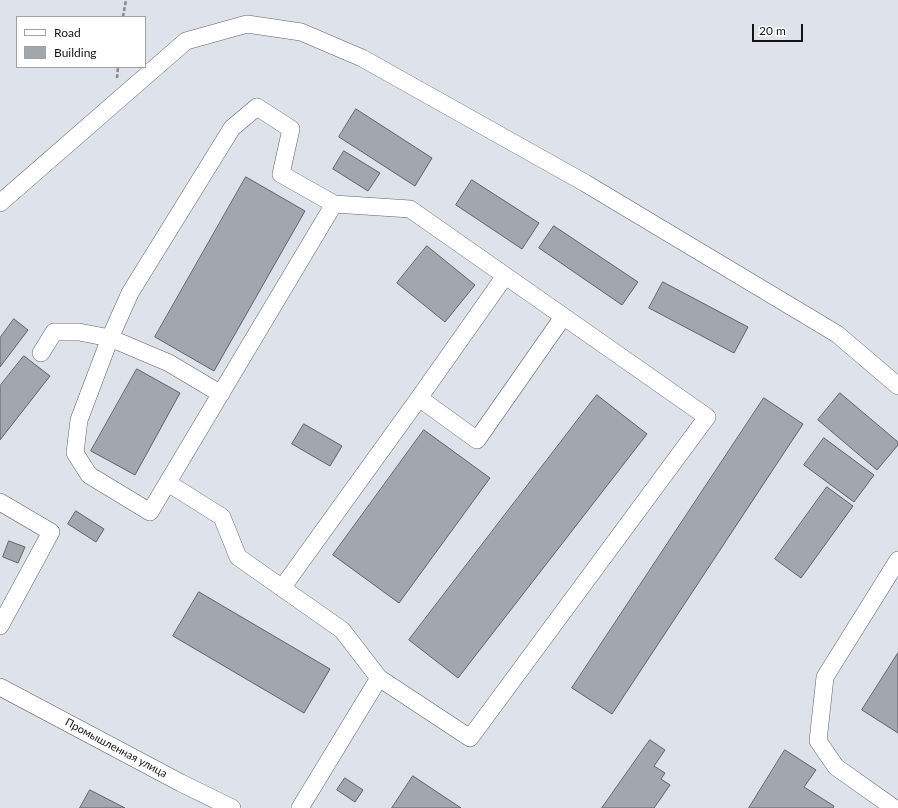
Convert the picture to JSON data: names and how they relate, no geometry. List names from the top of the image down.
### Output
{
  "streets": {
    "street": ["Промышленная улица"]
  },
  "legend": ["Road", "Building"],
  "scale_bar": "20 m"
}
